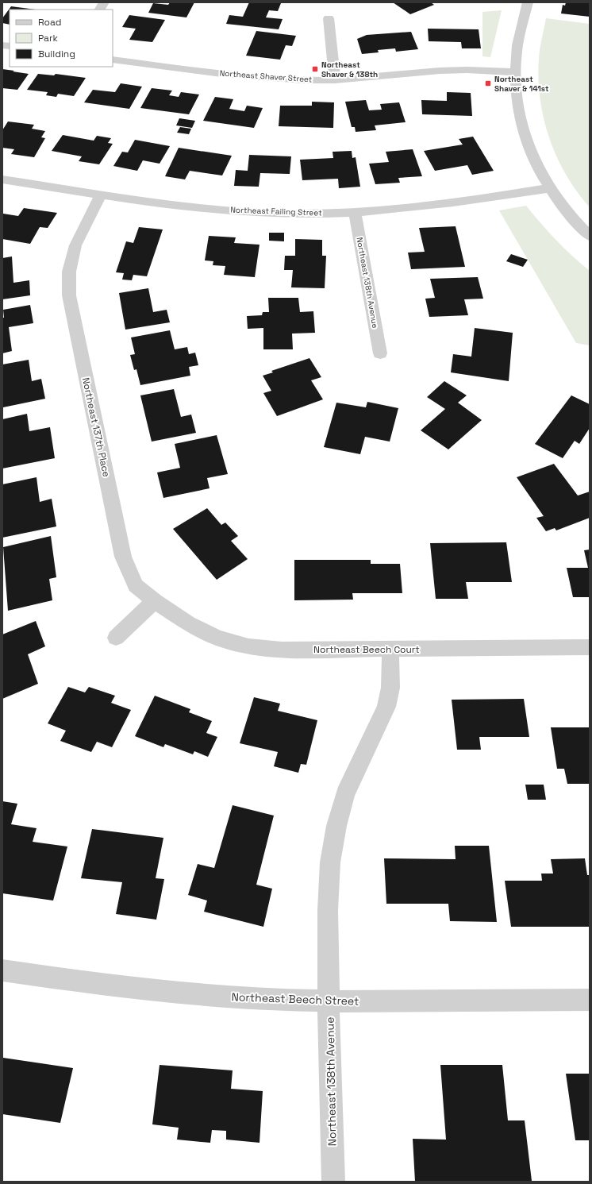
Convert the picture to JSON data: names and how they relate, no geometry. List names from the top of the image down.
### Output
{
  "streets": {
    "street": [
      "Northeast Shaver Street",
      "Northeast Failing Street",
      "Northeast 138th Avenue",
      "Northeast 137th Place",
      "Northeast Beech Court",
      "Northeast Beech Street"
    ]
  },
  "crossings": [
    ["Northeast Failing Street", "Northeast 138th Avenue"],
    ["Northeast Failing Street", "Northeast 137th Place"],
    ["Northeast 138th Avenue", "Northeast Beech Court"],
    ["Northeast 138th Avenue", "Northeast Beech Street"],
    ["Northeast 137th Place", "Northeast Beech Court"]
  ],
  "places": {
    "transit": ["Northeast Shaver & 138th", "Northeast Shaver & 141st"]
  },
  "legend": ["Road", "Park", "Building"]
}
